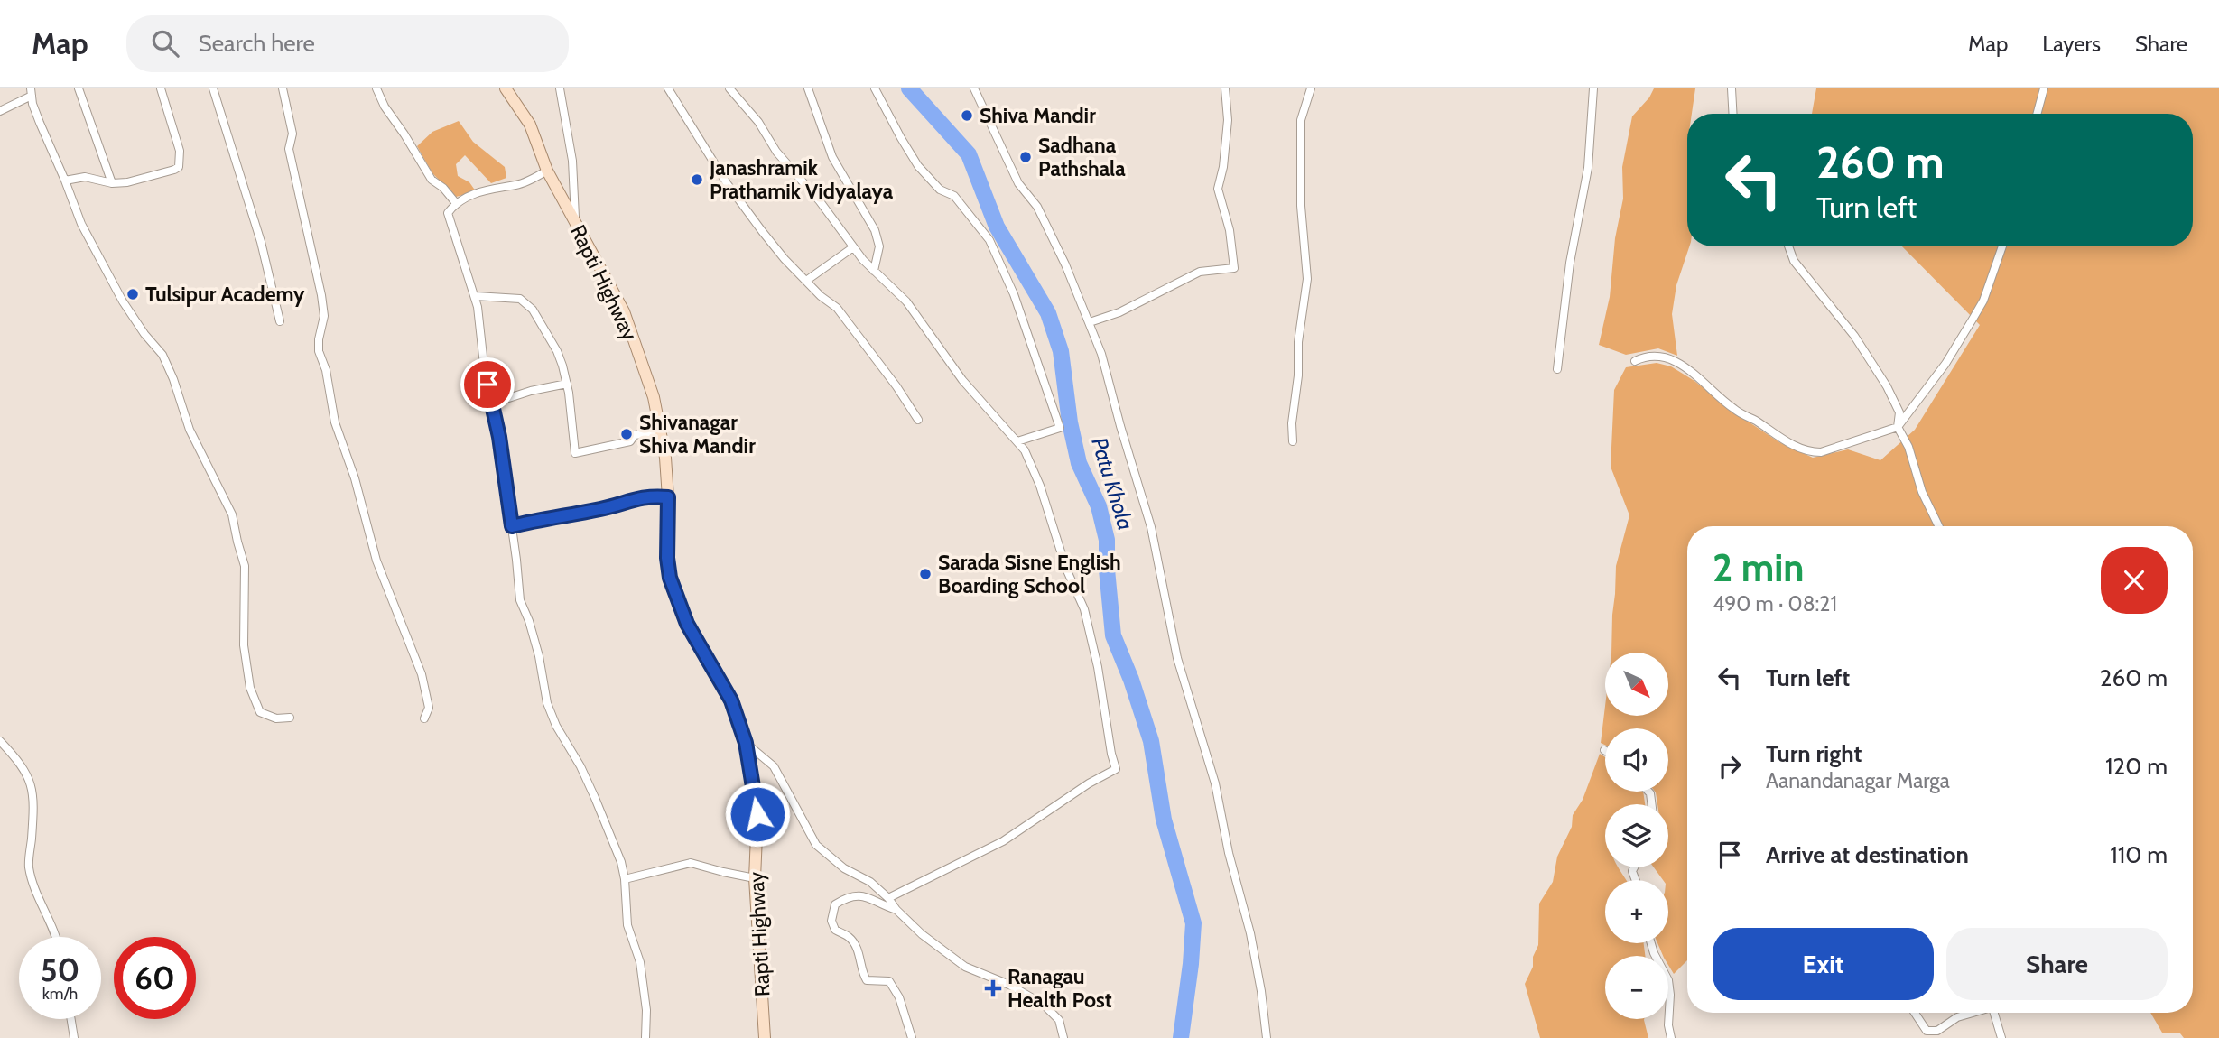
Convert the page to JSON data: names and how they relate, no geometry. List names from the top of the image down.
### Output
{
  "streets": {
    "main road": ["Rapti Highway"]
  },
  "water": ["Patu Khola"],
  "places": {
    "other": [
      "Shiva Mandir",
      "Sadhana Pathshala",
      "Janashramik Prathamik Vidyalaya",
      "Tulsipur Academy",
      "Shivanagar Shiva Mandir",
      "Sarada Sisne English Boarding School"
    ],
    "health": ["Ranagau Health Post"]
  },
  "north": "bottom right",
  "page": {
    "header": "Map",
    "search": "Search here",
    "nav": ["Map", "Layers", "Share"],
    "turn": ["260 m", "Turn left"],
    "heading": ["2 min", "490 m · 08:21"],
    "list": [
      {
        "name": "Turn left",
        "value": "260 m"
      },
      {
        "name": "Turn right",
        "note": "Aanandanagar Marga",
        "value": "120 m"
      },
      {
        "name": "Arrive at destination",
        "value": "110 m"
      }
    ],
    "map_buttons": ["+", "−"],
    "buttons": ["Exit", "Share"],
    "speed": "50 km/h",
    "limit": "60"
  }
}
